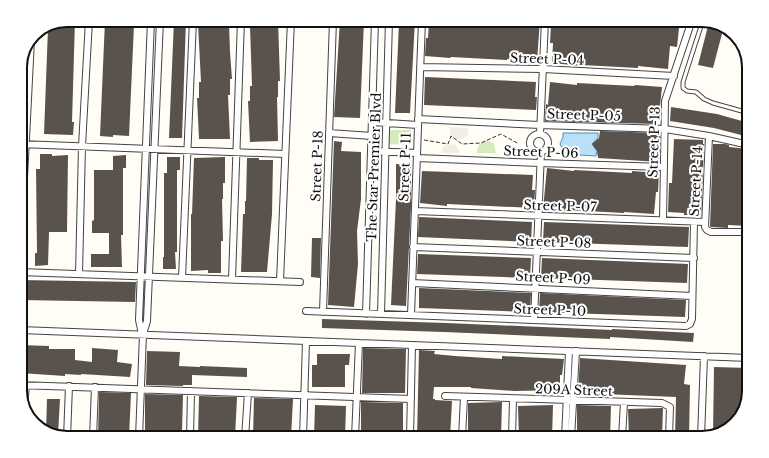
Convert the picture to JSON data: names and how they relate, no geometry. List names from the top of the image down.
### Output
{
  "streets": {
    "street": [
      "Street P-04",
      "Street P-05",
      "Street P-13",
      "Street P-06",
      "Street P-18",
      "The Star Premier Blvd",
      "Street P-11",
      "Street P-14",
      "Street P-07",
      "Street P-08",
      "Street P-09",
      "Street P-10",
      "209A Street"
    ]
  },
  "crossings": [
    ["Street P-04", "Street P-13"],
    ["Street P-04", "Street P-11"],
    ["Street P-05", "Street P-13"],
    ["Street P-05", "The Star Premier Blvd"],
    ["Street P-05", "Street P-11"],
    ["Street P-05", "Street P-14"],
    ["Street P-13", "Street P-06"],
    ["Street P-13", "Street P-07"],
    ["Street P-06", "The Star Premier Blvd"],
    ["Street P-06", "Street P-11"],
    ["Street P-18", "Street P-10"],
    ["The Star Premier Blvd", "Street P-10"],
    ["Street P-11", "Street P-07"],
    ["Street P-11", "Street P-08"],
    ["Street P-11", "Street P-09"],
    ["Street P-11", "Street P-10"],
    ["Street P-14", "Street P-07"],
    ["Street P-07", "Street P-10"],
    ["Street P-08", "Street P-10"],
    ["Street P-09", "Street P-10"]
  ]
}
